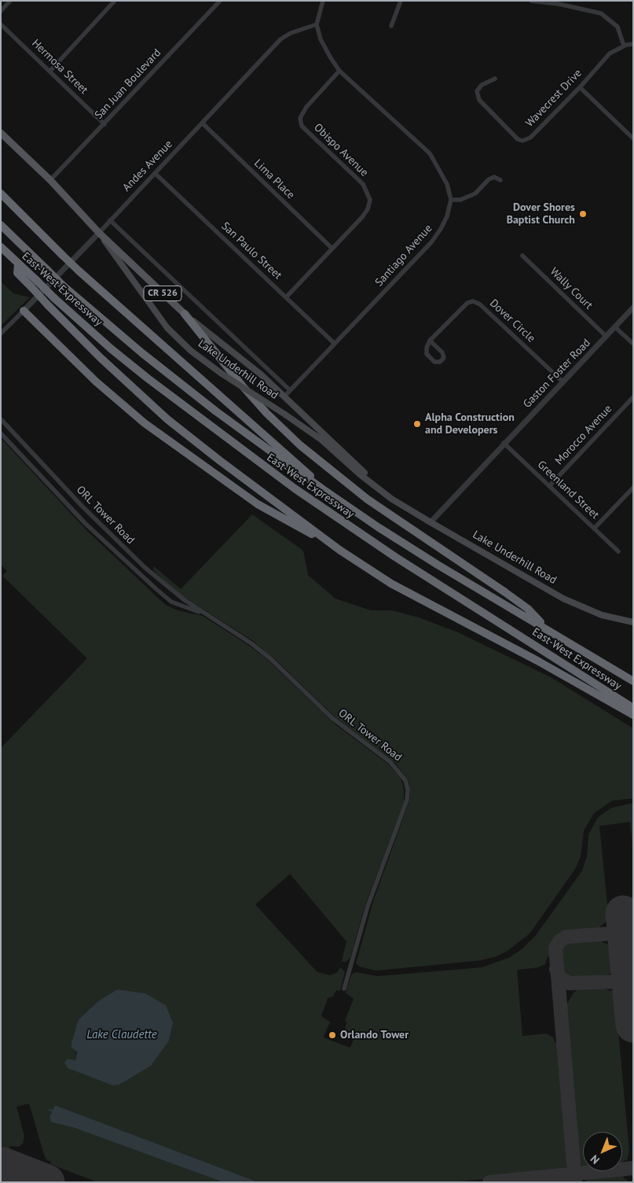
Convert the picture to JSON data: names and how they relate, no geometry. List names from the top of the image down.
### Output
{
  "streets": {
    "highway": ["East-West Expressway"],
    "main road": ["CR 526", "Lake Underhill Road"],
    "street": [
      "Hermosa Street",
      "San Juan Boulevard",
      "Wavecrest Drive",
      "Obispo Avenue",
      "Andes Avenue",
      "Lima Place",
      "San Paulo Street",
      "Santiago Avenue",
      "Wally Court",
      "Dover Circle",
      "Gaston Foster Road",
      "Morocco Avenue",
      "Greenland Street",
      "ORL Tower Road"
    ]
  },
  "crossings": [
    ["Hermosa Street", "San Juan Boulevard"],
    ["San Juan Boulevard", "Lake Underhill Road"],
    ["Obispo Avenue", "Lima Place"],
    ["Obispo Avenue", "San Paulo Street"],
    ["Andes Avenue", "Lima Place"],
    ["Andes Avenue", "San Paulo Street"],
    ["Andes Avenue", "Lake Underhill Road"],
    ["San Paulo Street", "Santiago Avenue"],
    ["Santiago Avenue", "Lake Underhill Road"],
    ["Wally Court", "Gaston Foster Road"],
    ["Dover Circle", "Gaston Foster Road"],
    ["Lake Underhill Road", "Gaston Foster Road"],
    ["Gaston Foster Road", "Greenland Street"],
    ["Morocco Avenue", "Greenland Street"]
  ],
  "water": ["Lake Claudette"],
  "places": ["Dover Shores Baptist Church", "Alpha Construction and Developers", "Orlando Tower"],
  "north": "bottom left"
}
